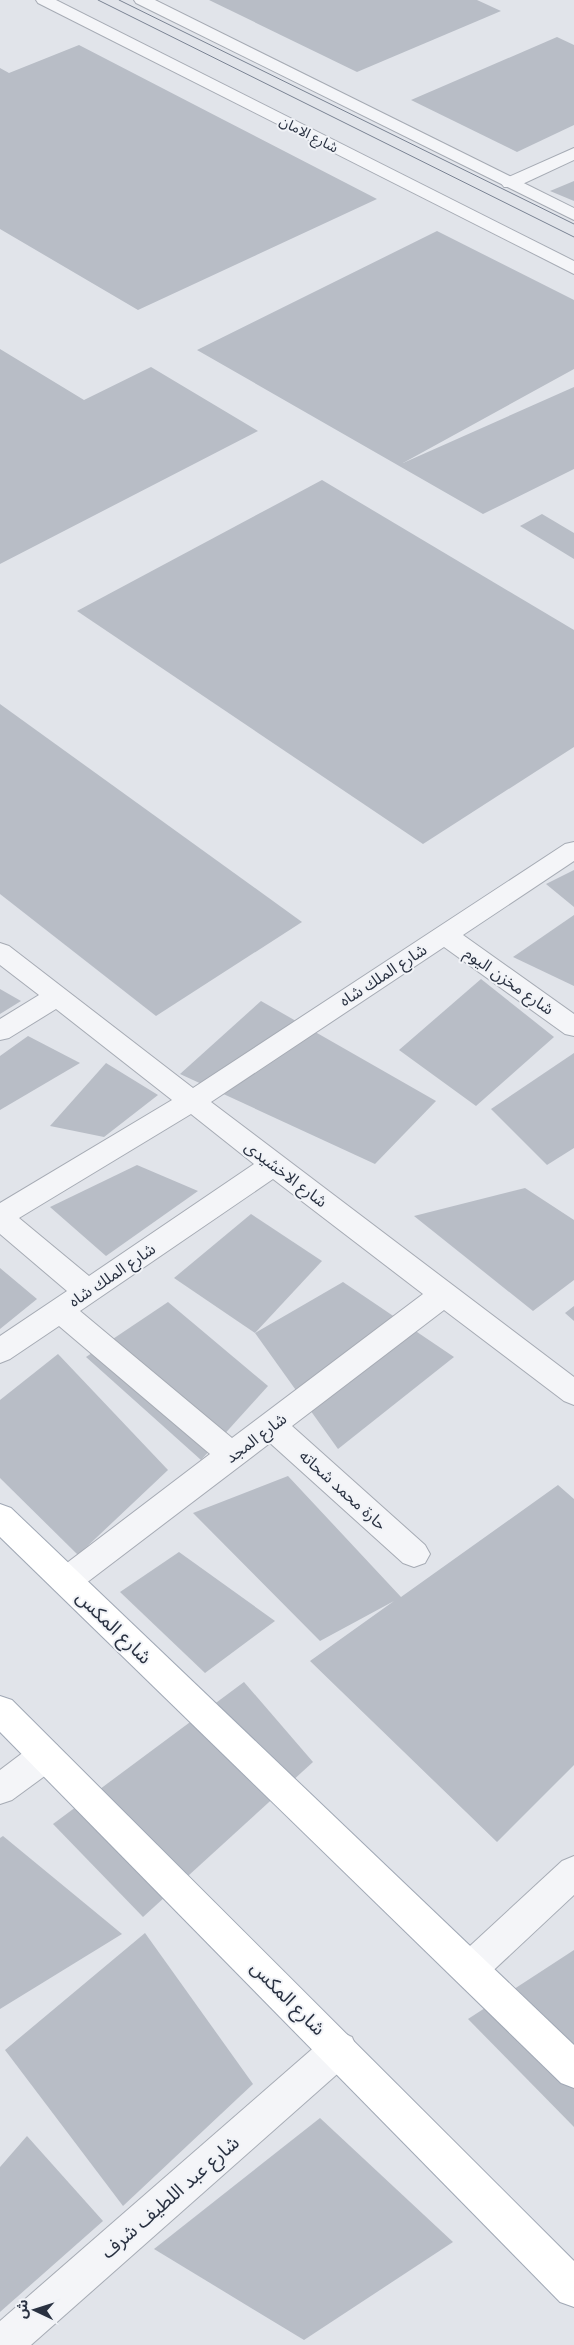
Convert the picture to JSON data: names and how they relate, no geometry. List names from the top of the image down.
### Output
{
  "streets": {
    "main road": ["شارع المكس"],
    "street": [
      "شارع الامان",
      "شارع الملك شاه",
      "شارع مخزن اليوم",
      "شارع الاخشيدى",
      "شارع المجد",
      "حارة محمد شحاته",
      "شارع عبد اللطيف شرف"
    ]
  },
  "crossings": [
    ["شارع الملك شاه", "شارع مخزن اليوم"],
    ["شارع الملك شاه", "شارع الاخشيدى"],
    ["شارع الاخشيدى", "شارع المجد"],
    ["شارع المجد", "حارة محمد شحاته"],
    ["شارع المجد", "شارع المكس"],
    ["شارع المكس", "شارع عبد اللطيف شرف"]
  ],
  "north": "left"
}
